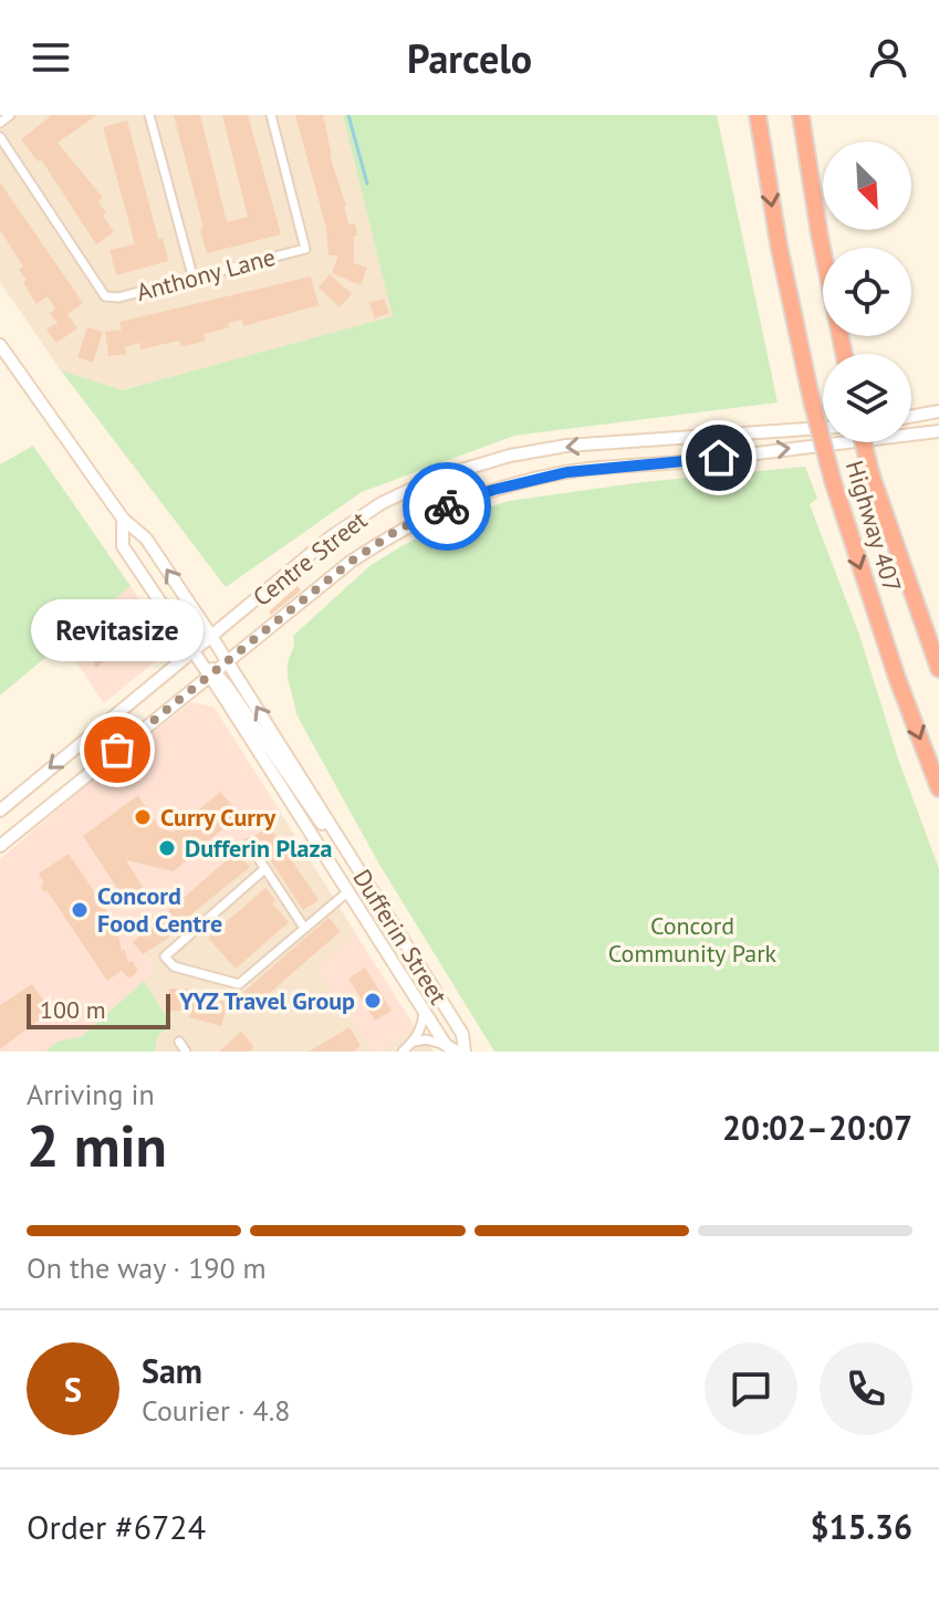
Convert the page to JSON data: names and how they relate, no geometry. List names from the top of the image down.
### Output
{
  "streets": {
    "highway": ["Highway 407"],
    "main road": ["Centre Street", "Dufferin Street"],
    "street": ["Anthony Lane"]
  },
  "crossings": [
    ["Centre Street", "Dufferin Street"]
  ],
  "parks": ["Concord Community Park"],
  "places": [
    "Revitasize",
    "Curry Curry",
    "Dufferin Plaza",
    "Concord Food Centre",
    "YYZ Travel Group"
  ],
  "scale_bar": "100 m",
  "north": "bottom right",
  "page": {
    "header": "Parcelo",
    "bubble": "Revitasize",
    "scale": "100 m",
    "heading": ["2 min", "Arriving in", "20:02–20:07"],
    "panel": [
      "Sam",
      "Courier · 4.8",
      "Order #6724",
      "$15.36"
    ],
    "bar": "On the way · 190 m",
    "round": "S"
  }
}
